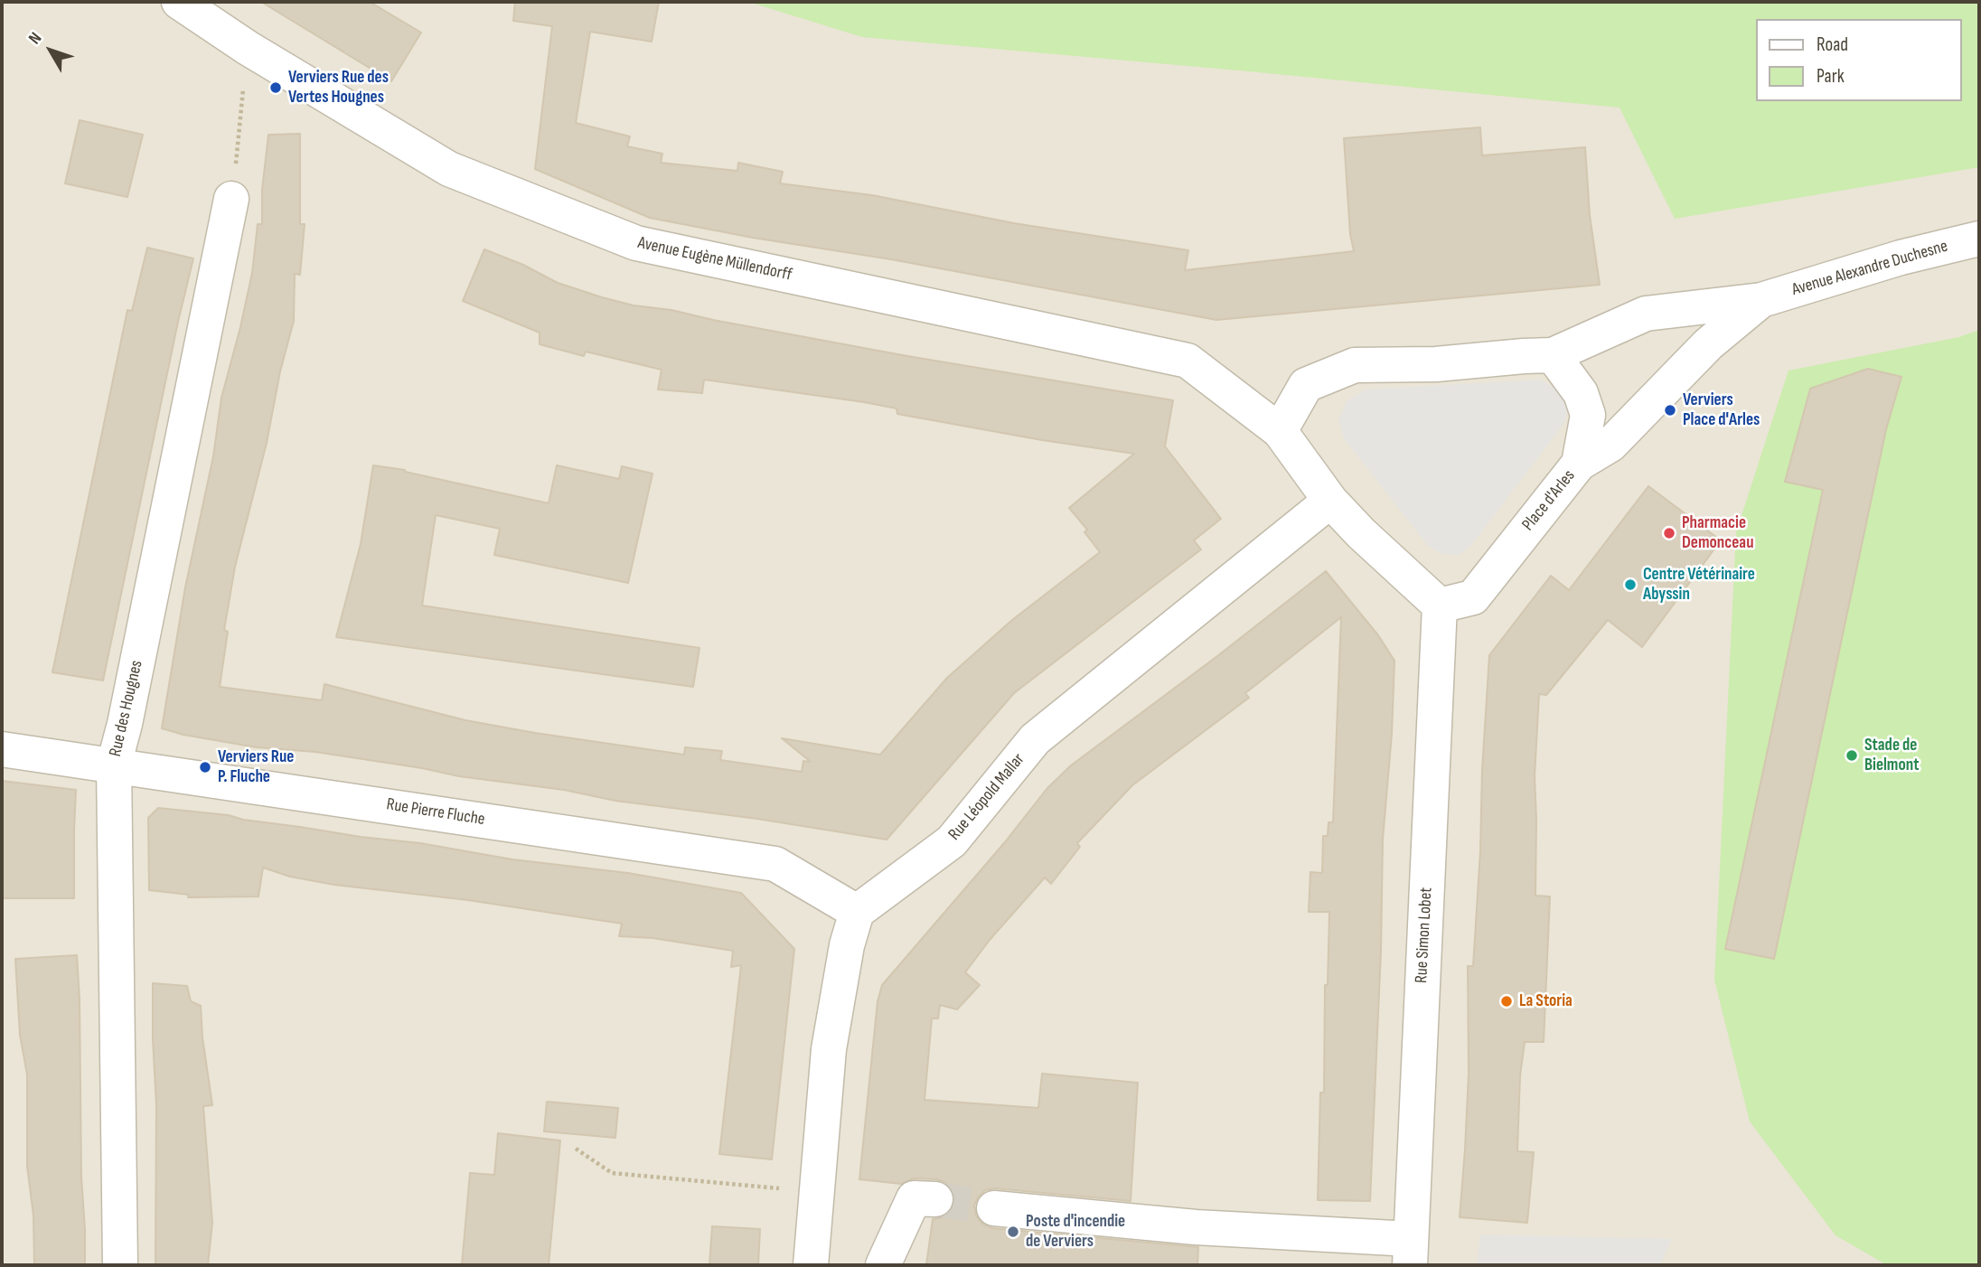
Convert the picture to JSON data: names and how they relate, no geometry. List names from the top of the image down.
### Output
{
  "streets": {
    "street": [
      "Avenue Eugène Müllendorff",
      "Avenue Alexandre Duchesne",
      "Place d'Arles",
      "Rue des Hougnes",
      "Rue Léopold Mallar",
      "Rue Pierre Fluche",
      "Rue Simon Lobet"
    ]
  },
  "crossings": [
    ["Avenue Alexandre Duchesne", "Place d'Arles"],
    ["Place d'Arles", "Rue Simon Lobet"],
    ["Rue des Hougnes", "Rue Pierre Fluche"],
    ["Rue Léopold Mallar", "Rue Pierre Fluche"]
  ],
  "places": [
    "Verviers Rue des Vertes Hougnes",
    "Verviers Place d'Arles",
    "Pharmacie Demonceau",
    "Centre Vétérinaire Abyssin",
    "Stade de Bielmont",
    "Verviers Rue P. Fluche",
    "La Storia",
    "Poste d'incendie de Verviers"
  ],
  "legend": ["Road", "Park"],
  "north": "top left"
}
